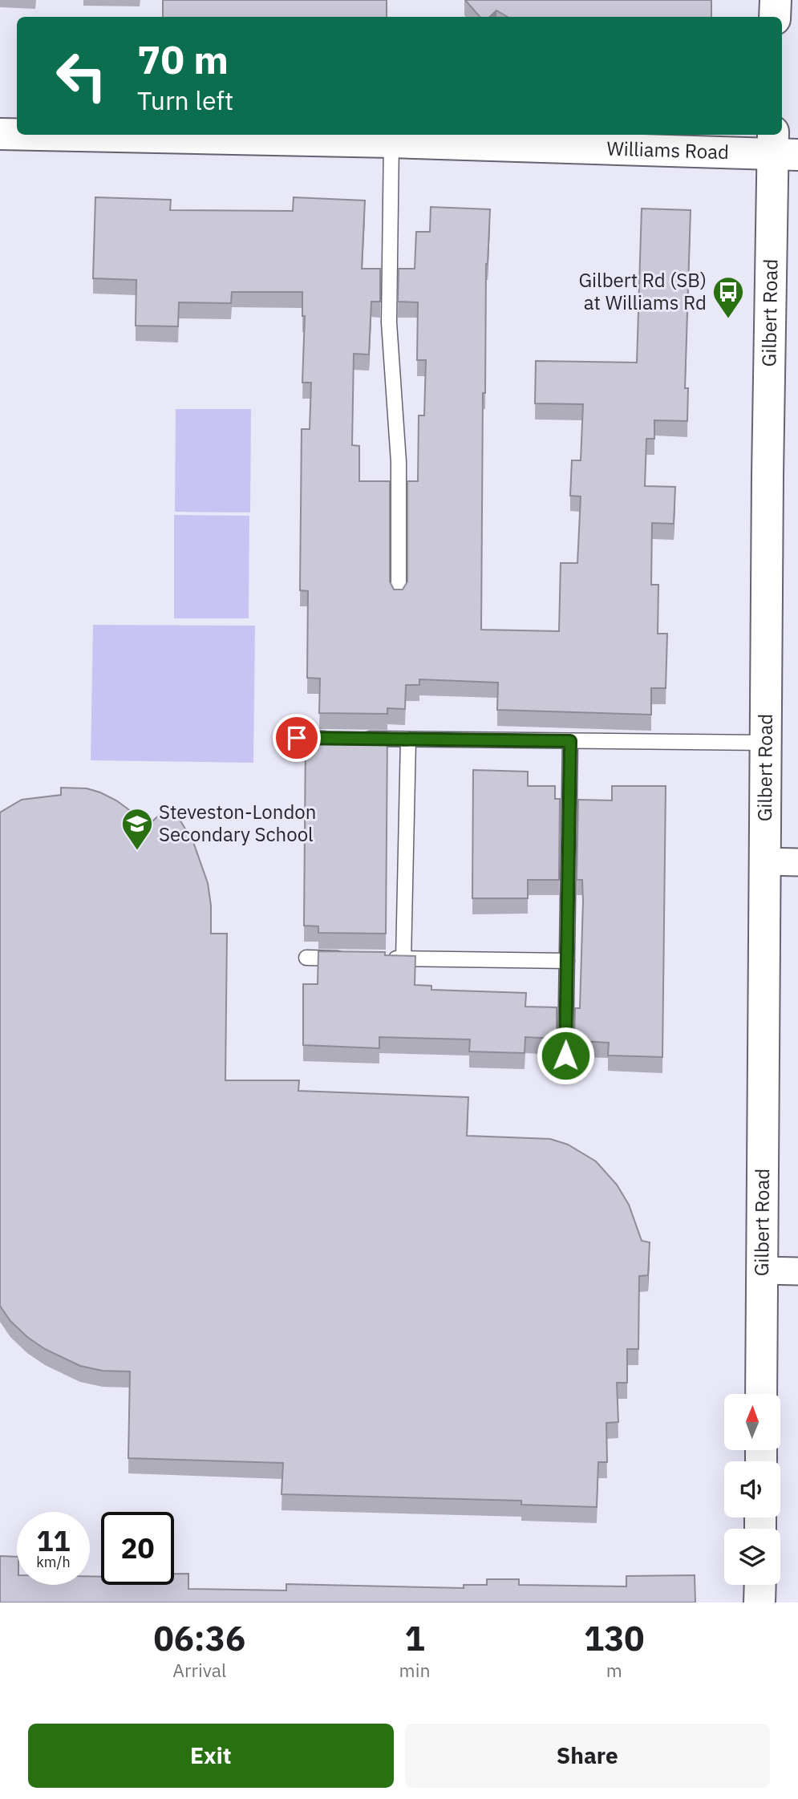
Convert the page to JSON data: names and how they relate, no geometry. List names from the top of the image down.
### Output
{
  "streets": {
    "main road": ["Williams Road", "Gilbert Road"]
  },
  "crossings": [
    ["Williams Road", "Gilbert Road"]
  ],
  "places": {
    "bus stop": ["Gilbert Rd (SB) at Williams Rd"],
    "school or university": ["Steveston-London Secondary School"]
  },
  "north": "top",
  "page": {
    "turn": ["70 m", "Turn left"],
    "speed": "11 km/h",
    "limit": "20",
    "eta": [
      "06:36",
      "Arrival",
      "1",
      "min",
      "130",
      "m"
    ],
    "buttons": ["Exit", "Share"]
  }
}
